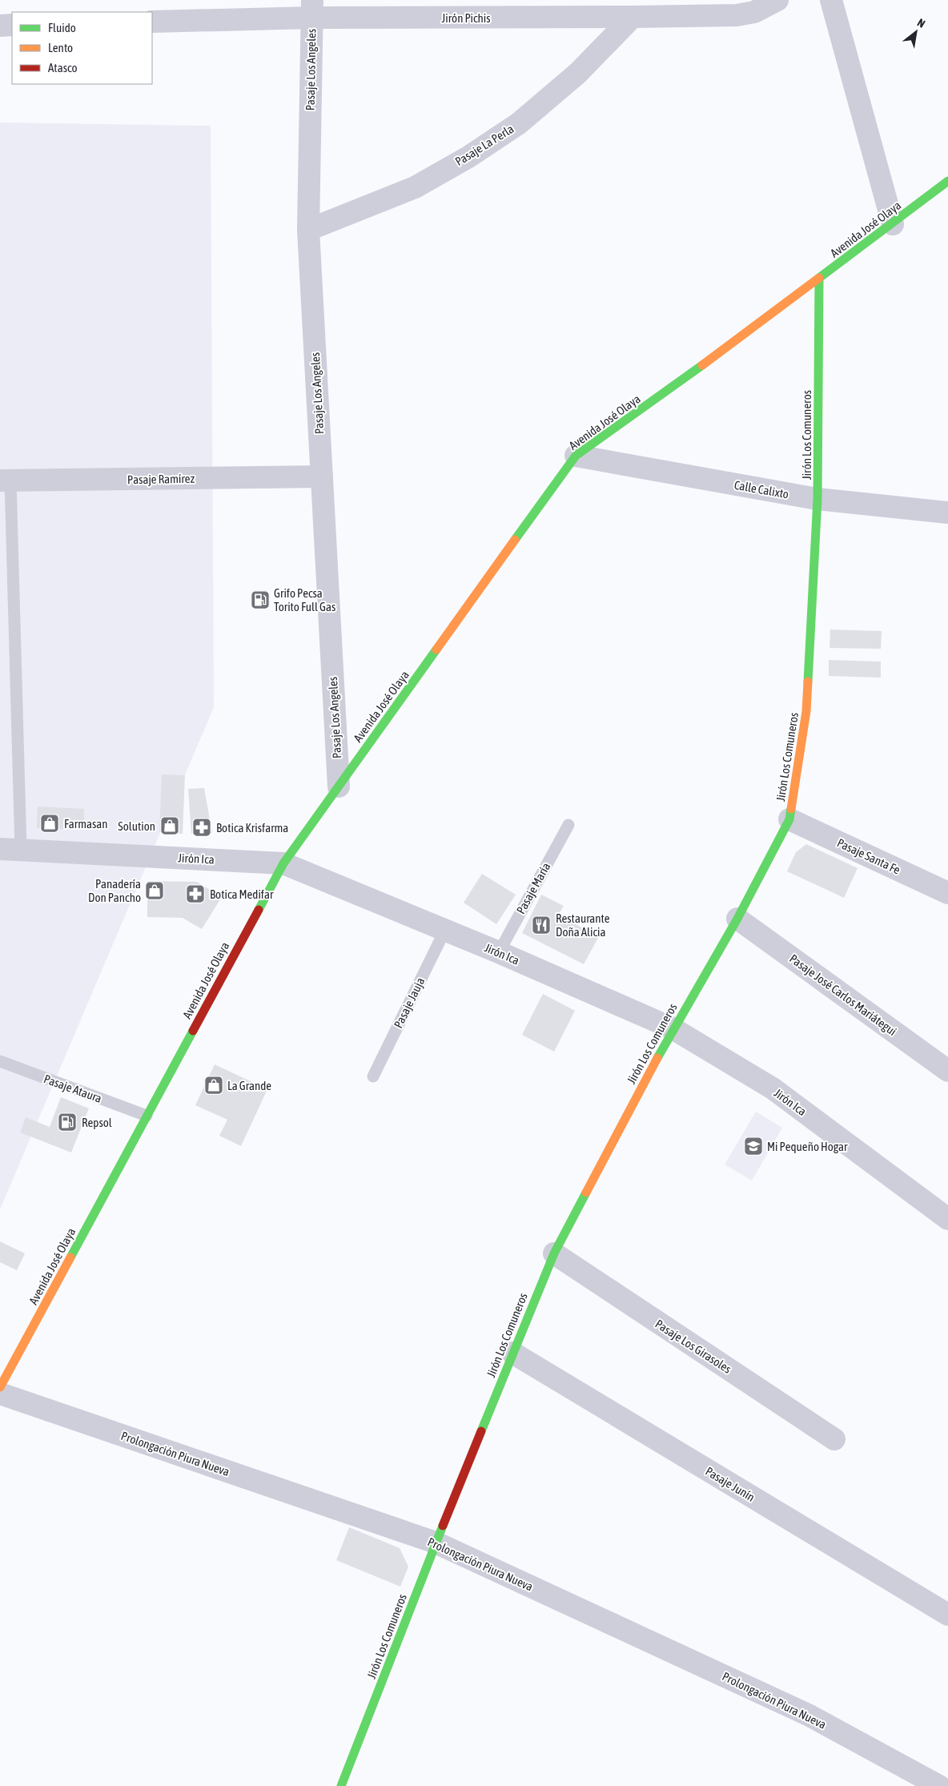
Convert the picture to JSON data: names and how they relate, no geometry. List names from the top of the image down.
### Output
{
  "streets": {
    "street": [
      "Jirón Pichis",
      "Pasaje Los Angeles",
      "Pasaje La Perla",
      "Avenida José Olaya",
      "Jirón Los Comuneros",
      "Pasaje Ramírez",
      "Calle Calixto",
      "Pasaje Santa Fe",
      "Jirón Ica",
      "Pasaje José Carlos Mariátegui",
      "Pasaje Los Girasoles",
      "Prolongación Piura Nueva",
      "Pasaje Junín"
    ],
    "lane": ["Pasaje María", "Pasaje Jauja", "Pasaje Ataura"]
  },
  "crossings": [
    ["Jirón Pichis", "Pasaje Los Angeles"],
    ["Jirón Pichis", "Pasaje La Perla"],
    ["Pasaje Los Angeles", "Pasaje La Perla"],
    ["Pasaje Los Angeles", "Avenida José Olaya"],
    ["Pasaje Los Angeles", "Pasaje Ramírez"],
    ["Avenida José Olaya", "Jirón Los Comuneros"],
    ["Avenida José Olaya", "Calle Calixto"],
    ["Avenida José Olaya", "Jirón Ica"],
    ["Avenida José Olaya", "Pasaje Ataura"],
    ["Jirón Los Comuneros", "Calle Calixto"],
    ["Jirón Los Comuneros", "Pasaje Santa Fe"],
    ["Jirón Los Comuneros", "Jirón Ica"],
    ["Jirón Los Comuneros", "Pasaje José Carlos Mariátegui"],
    ["Jirón Los Comuneros", "Pasaje Los Girasoles"],
    ["Jirón Los Comuneros", "Prolongación Piura Nueva"],
    ["Jirón Los Comuneros", "Pasaje Junín"],
    ["Jirón Ica", "Pasaje María"],
    ["Jirón Ica", "Pasaje Jauja"]
  ],
  "places": {
    "fuel station": ["Grifo Pecsa Torito Full Gas", "Repsol"],
    "shop": [
      "Farmasan",
      "Solution",
      "Panadería Don Pancho",
      "La Grande"
    ],
    "pharmacy": ["Botica Krisfarma", "Botica Medifar"],
    "restaurant": ["Restaurante Doña Alicia"],
    "school or university": ["Mi Pequeño Hogar"]
  },
  "legend": ["Fluido", "Lento", "Atasco"],
  "north": "top right"
}
